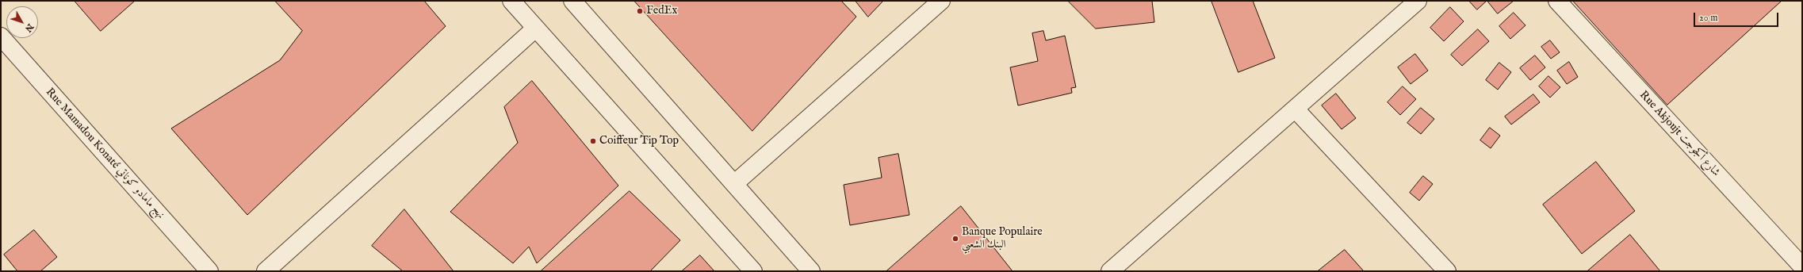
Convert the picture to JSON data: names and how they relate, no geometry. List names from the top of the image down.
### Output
{
  "streets": {
    "street": ["Rue Akjoujt شارع أكجوجت", "Rue Mamadou Konaté نهج مامادو كوناتي"]
  },
  "places": ["FedEx", "Coiffeur Tip Top", "Banque Populaire البنك الشعبي"],
  "scale_bar": "20 m",
  "north": "bottom right"
}
